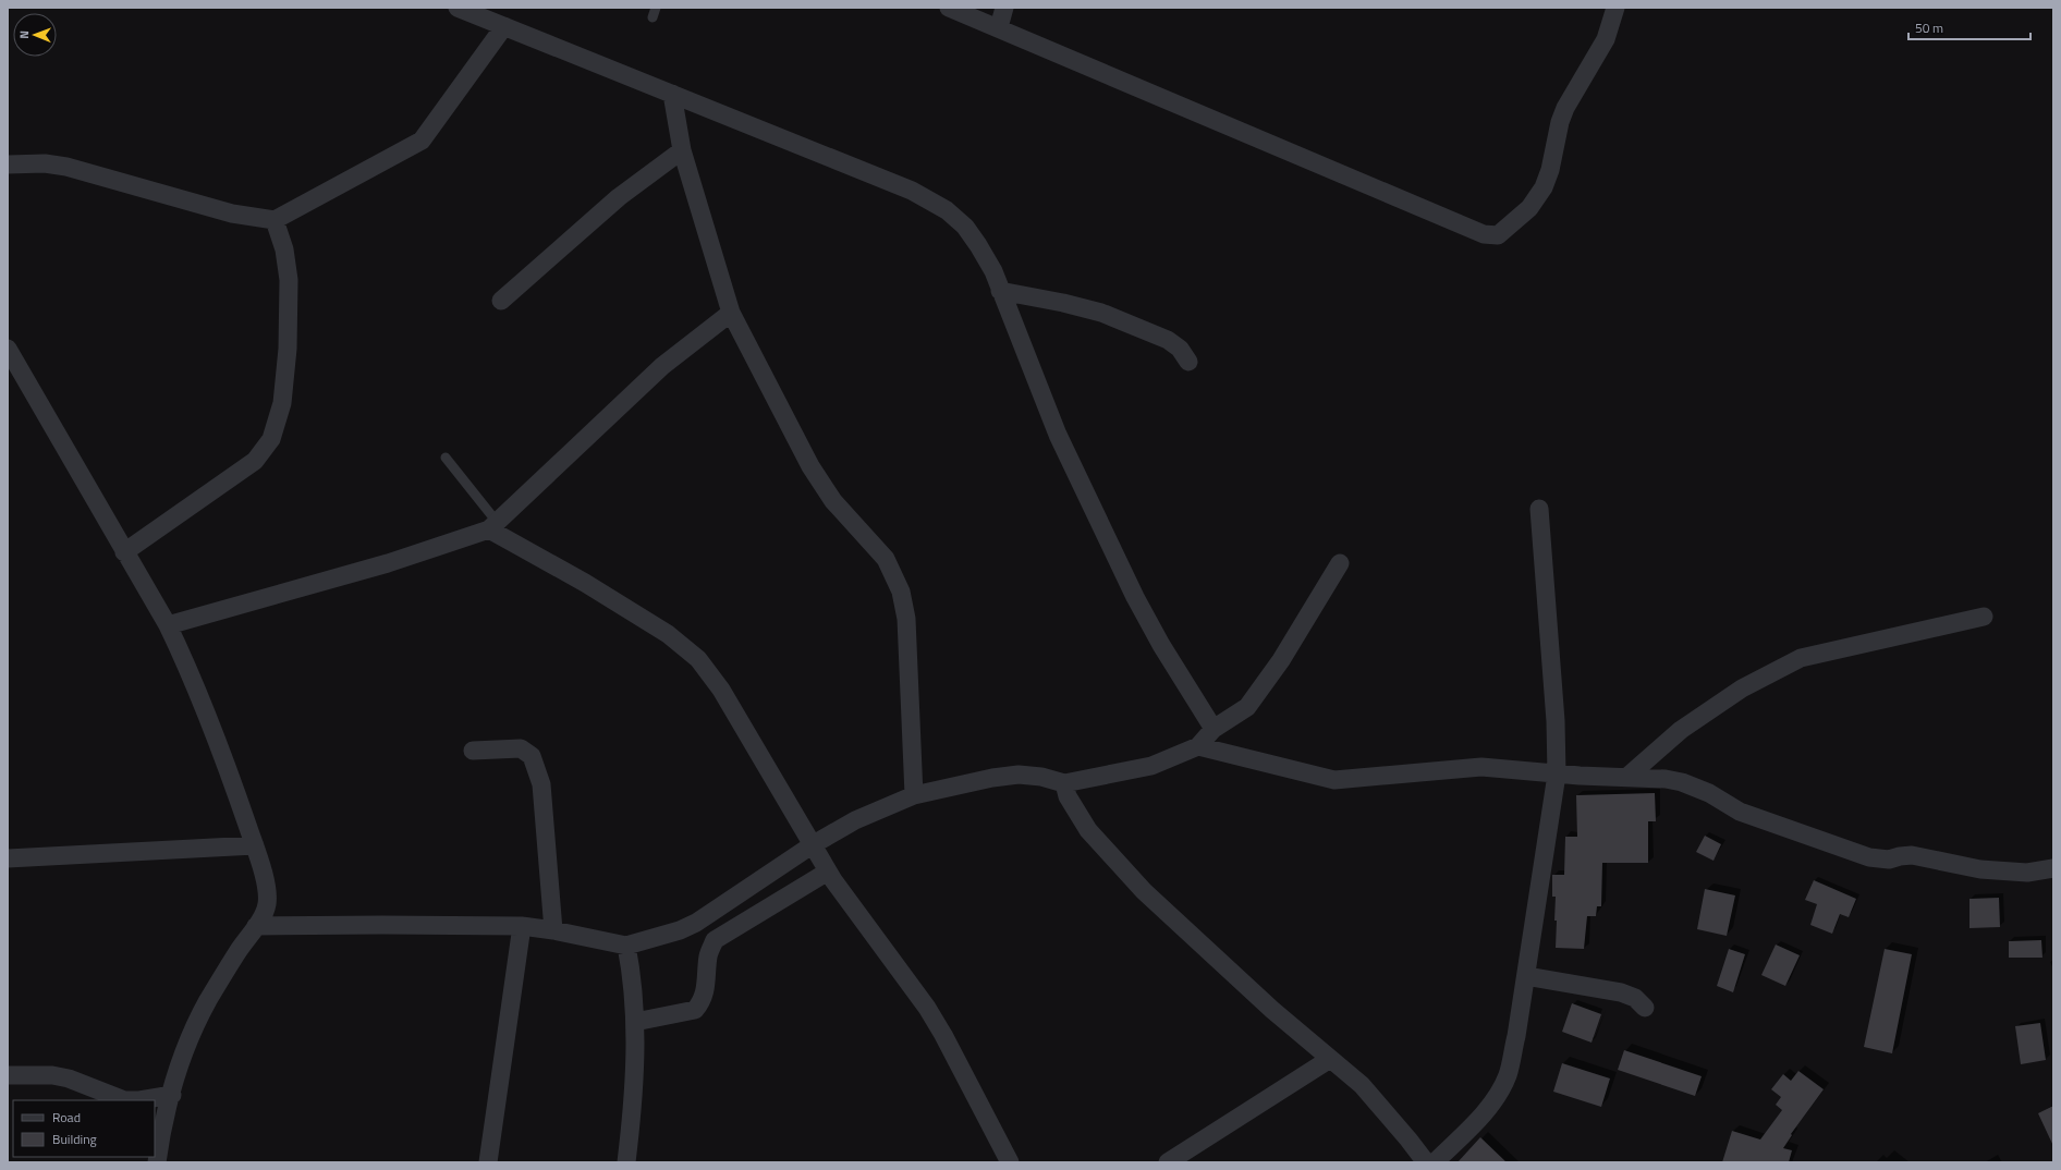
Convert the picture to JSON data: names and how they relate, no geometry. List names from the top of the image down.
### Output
{
  "legend": ["Road", "Building"],
  "scale_bar": "50 m",
  "north": "left"
}
